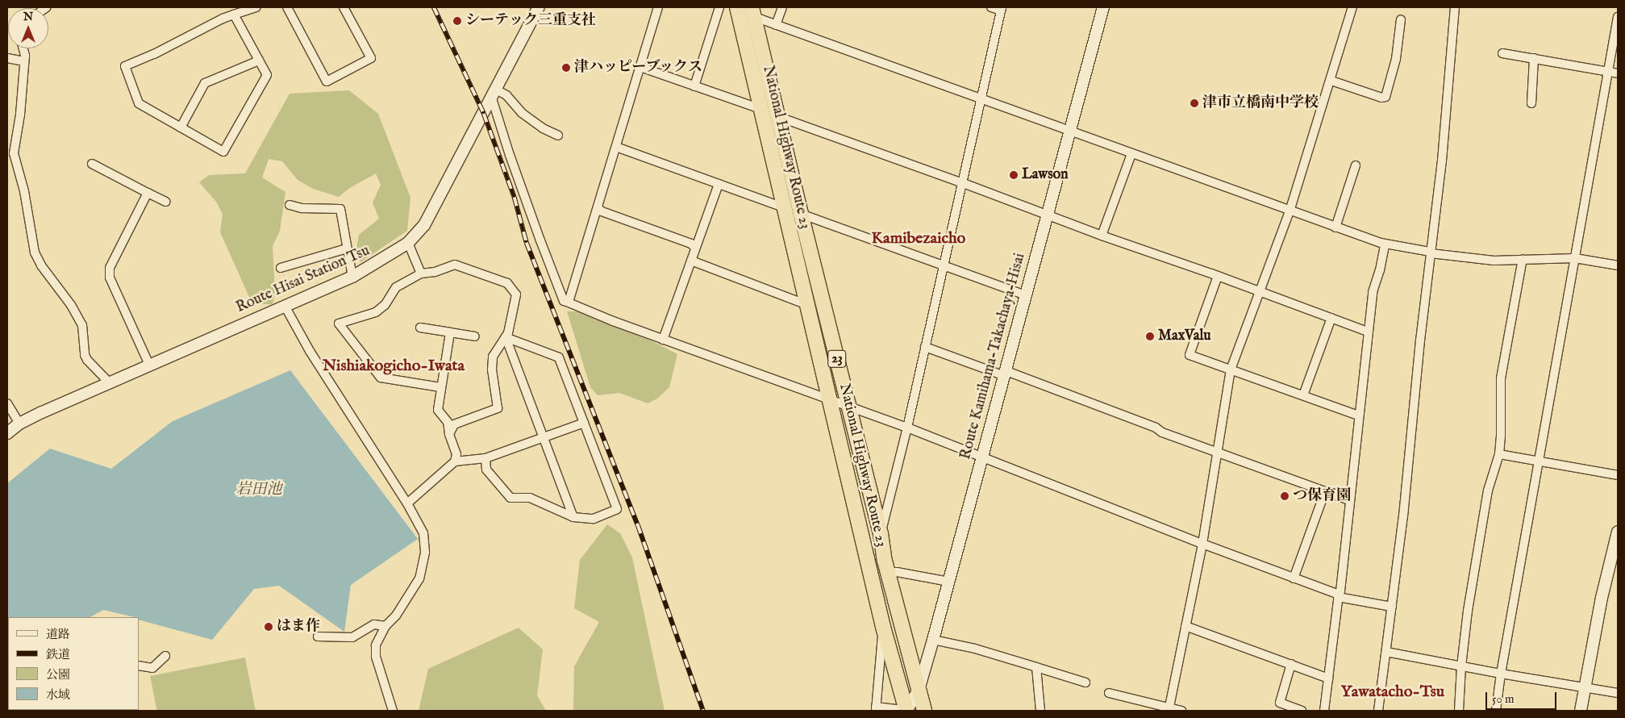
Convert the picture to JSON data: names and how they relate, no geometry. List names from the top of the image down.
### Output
{
  "streets": {
    "highway": ["National Highway Route 23", "23"],
    "main road": ["Route Hisai Station Tsu", "Route Kamihama-Takachaya-Hisai"]
  },
  "crossings": [
    ["National Highway Route 23", "Route Kamihama-Takachaya-Hisai"]
  ],
  "districts": ["Kamibezaicho", "Nishiakogicho-Iwata", "Yawatacho-Tsu"],
  "water": ["岩田池"],
  "places": [
    "シーテック三重支社",
    "津ハッピーブックス",
    "津市立橋南中学校",
    "Lawson",
    "MaxValu",
    "つ保育園",
    "はま作"
  ],
  "legend": [
    "道路",
    "鉄道",
    "公園",
    "水域"
  ],
  "scale_bar": "50 m",
  "north": "top"
}
